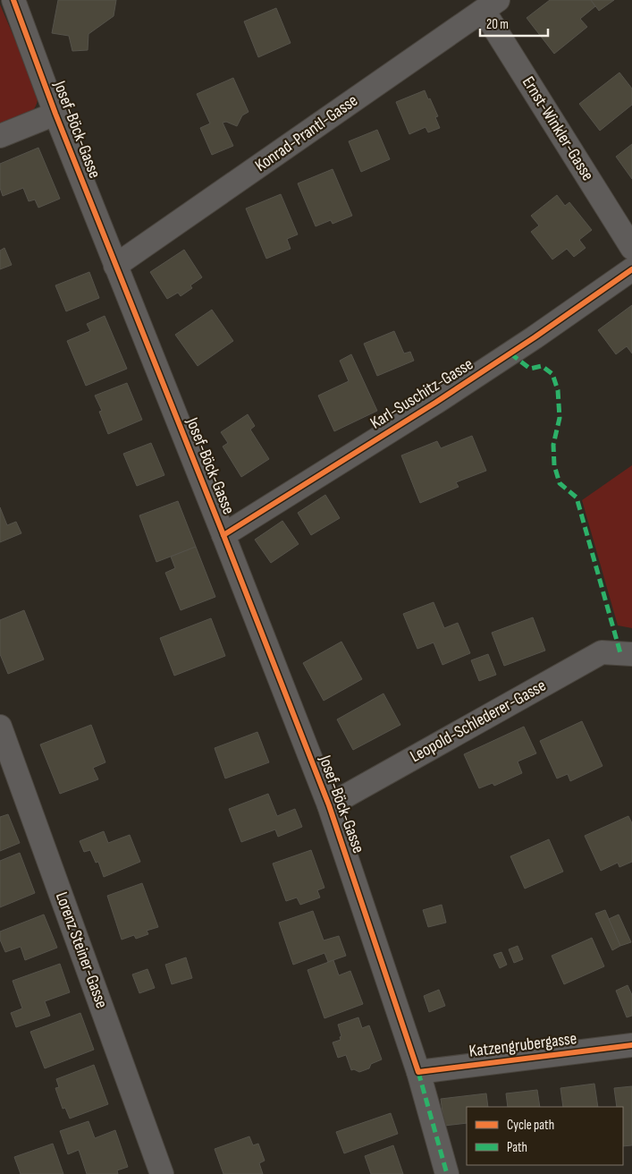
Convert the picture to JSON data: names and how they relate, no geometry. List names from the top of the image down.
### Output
{
  "streets": {
    "street": [
      "Ernst-Winkler-Gasse",
      "Josef-Böck-Gasse",
      "Konrad-Prantl-Gasse",
      "Karl-Suschitz-Gasse",
      "Leopold-Schlederer-Gasse",
      "Lorenz Steiner-Gasse",
      "Katzengrubergasse"
    ]
  },
  "crossings": [
    ["Ernst-Winkler-Gasse", "Konrad-Prantl-Gasse"],
    ["Josef-Böck-Gasse", "Konrad-Prantl-Gasse"],
    ["Josef-Böck-Gasse", "Karl-Suschitz-Gasse"],
    ["Josef-Böck-Gasse", "Leopold-Schlederer-Gasse"],
    ["Josef-Böck-Gasse", "Katzengrubergasse"]
  ],
  "legend": ["Cycle path", "Path"],
  "scale_bar": "20 m"
}
